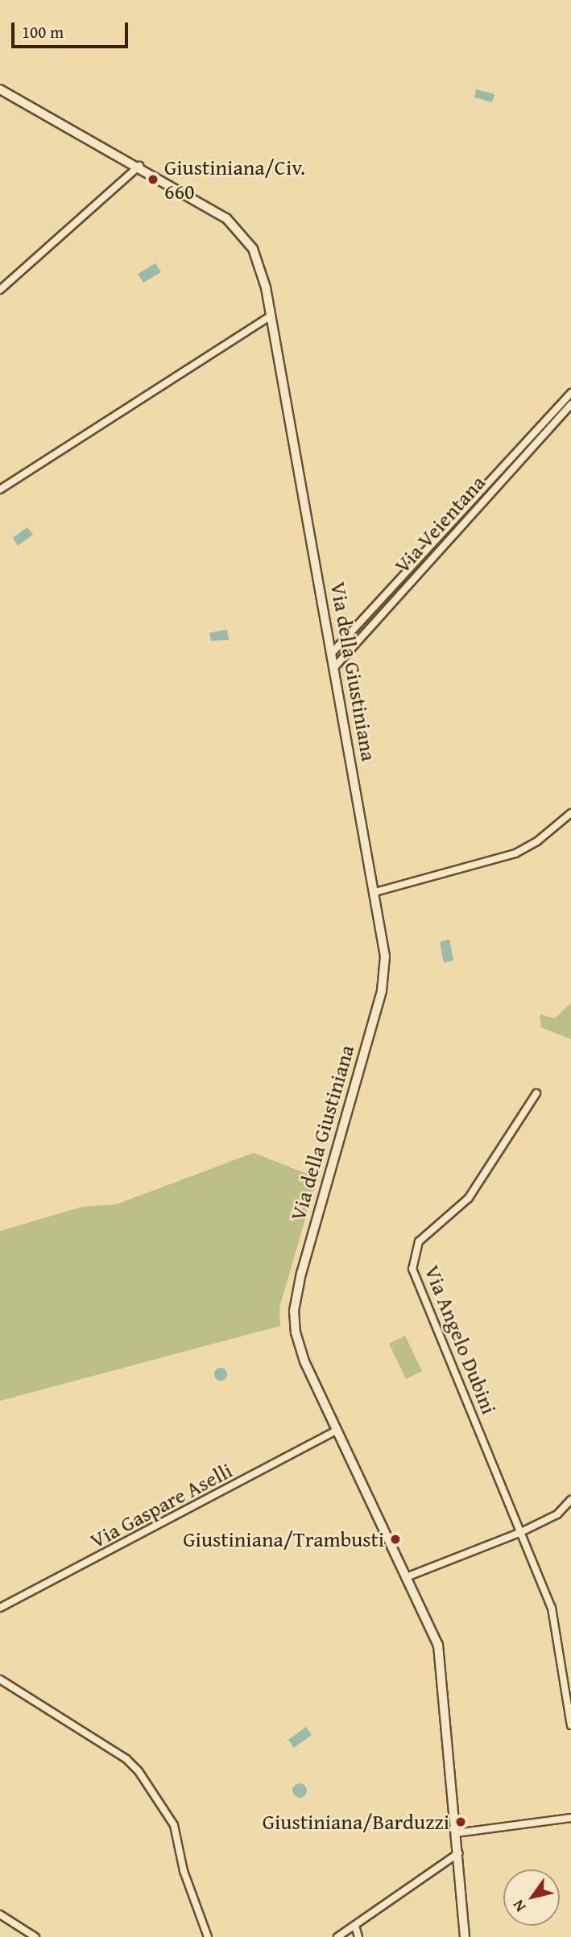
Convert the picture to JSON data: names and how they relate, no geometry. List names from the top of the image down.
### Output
{
  "streets": {
    "street": [
      "Via Veientana",
      "Via della Giustiniana",
      "Via Angelo Dubini",
      "Via Gaspare Aselli"
    ]
  },
  "crossings": [
    ["Via Veientana", "Via della Giustiniana"],
    ["Via della Giustiniana", "Via Gaspare Aselli"]
  ],
  "places": ["Giustiniana/Civ. 660", "Giustiniana/Trambusti", "Giustiniana/Barduzzi"],
  "scale_bar": "100 m",
  "north": "bottom left"
}
